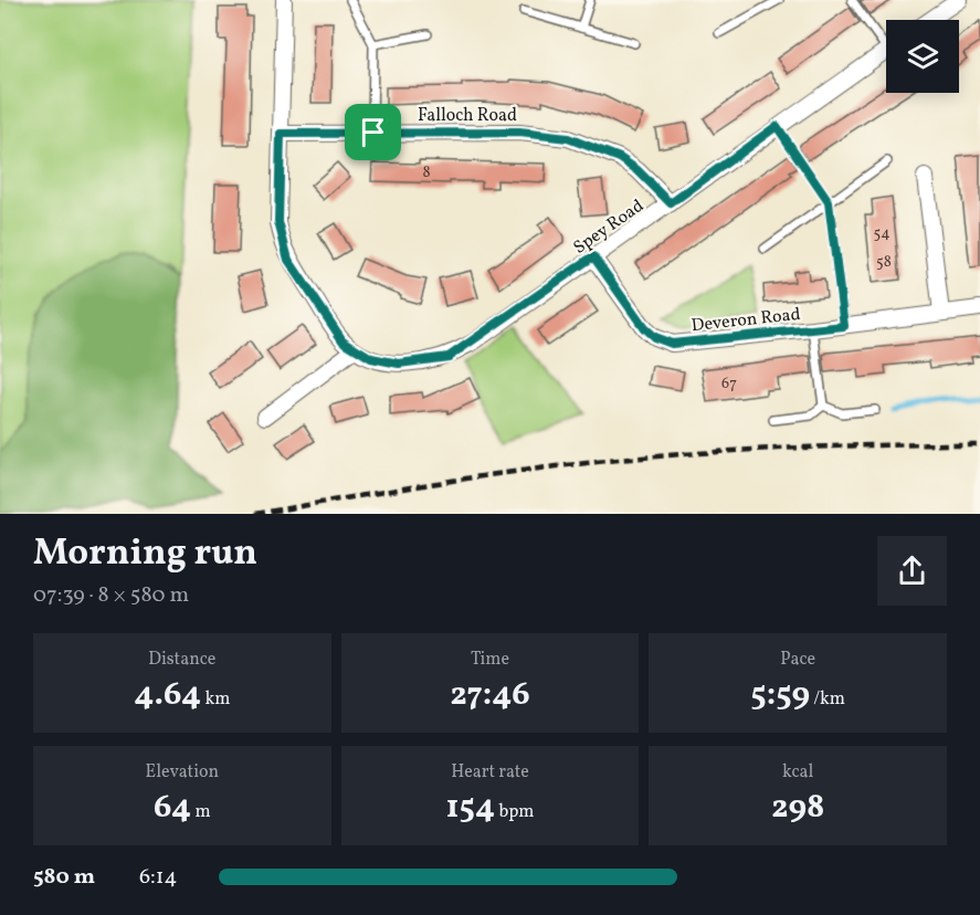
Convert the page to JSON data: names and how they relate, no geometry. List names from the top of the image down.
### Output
{
  "streets": {
    "street": ["Falloch Road", "Spey Road", "Deveron Road"]
  },
  "crossings": [
    ["Falloch Road", "Spey Road"],
    ["Spey Road", "Deveron Road"]
  ],
  "house_numbers": [
    "8",
    "54",
    "58",
    "67"
  ],
  "page": {
    "heading": ["Morning run", "07:39 · 8 × 580 m"],
    "stats": [
      ["Distance", "4.64 km"],
      ["Time", "27:46"],
      ["Pace", "5:59 /km"],
      ["Elevation", "64 m"],
      ["Heart rate", "154 bpm"],
      ["kcal", "298"]
    ],
    "list": [
      {
        "name": "580 m",
        "note": "6:14"
      }
    ]
  }
}
